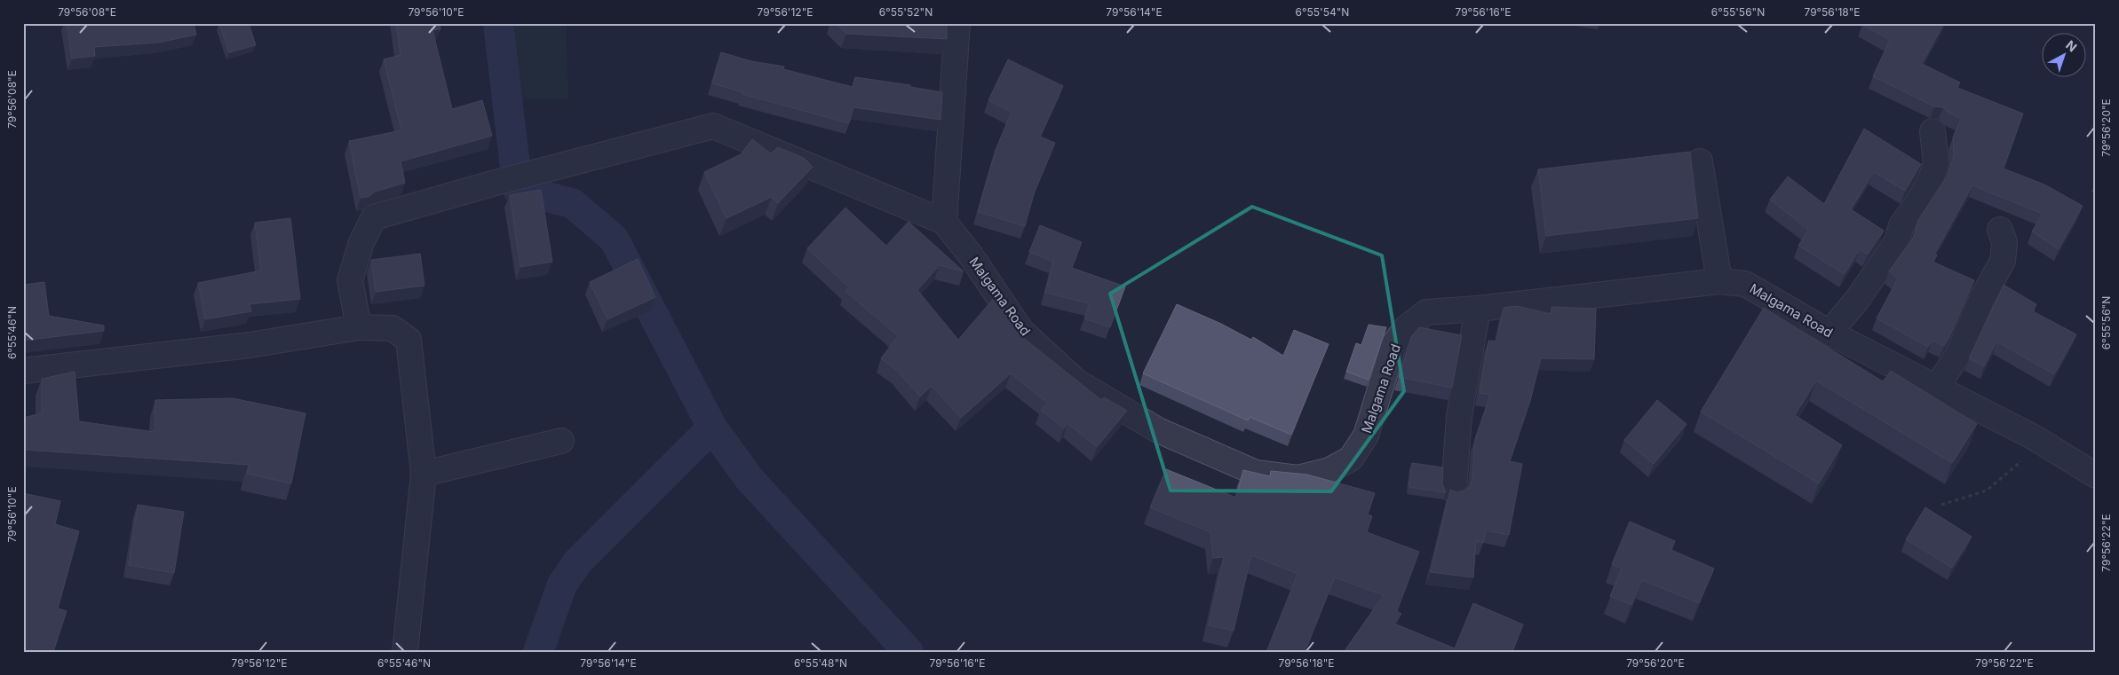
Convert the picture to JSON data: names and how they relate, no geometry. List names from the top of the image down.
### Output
{
  "streets": {
    "street": ["Malgama Road"]
  },
  "north": "top right",
  "coordinates": [
    "79°56'08\"E",
    "79°56'10\"E",
    "79°56'12\"E",
    "6°55'52\"N",
    "79°56'14\"E",
    "6°55'54\"N",
    "79°56'16\"E",
    "6°55'56\"N",
    "79°56'18\"E",
    "79°56'20\"E",
    "6°55'46\"N",
    "79°56'22\"E",
    "6°55'48\"N"
  ]
}
